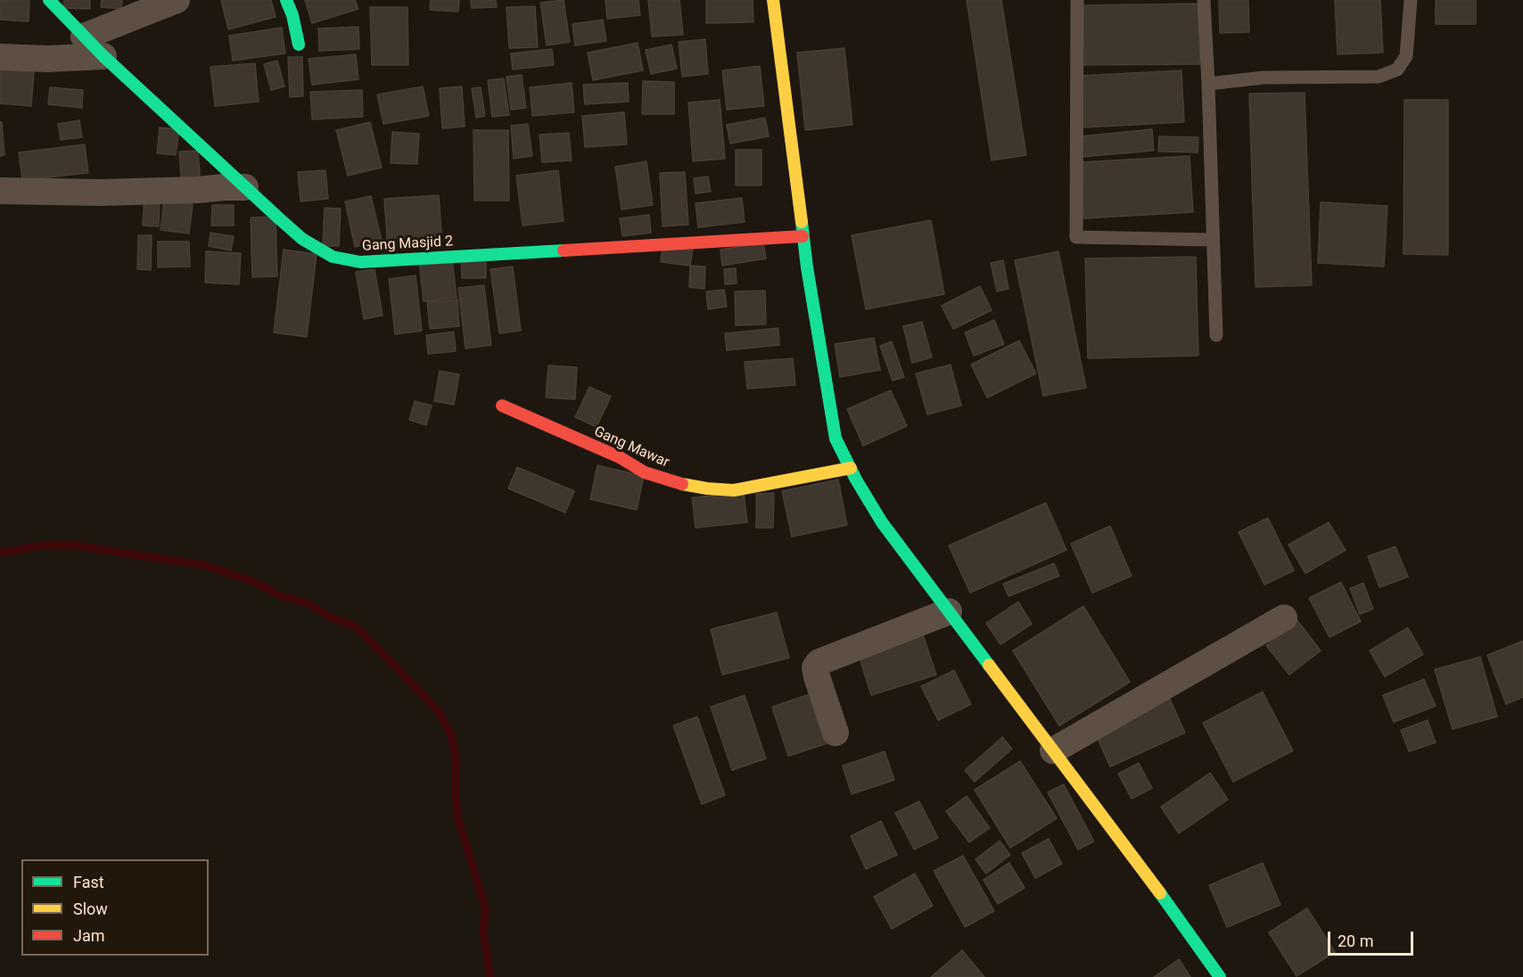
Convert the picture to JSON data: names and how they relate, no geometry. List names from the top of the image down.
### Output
{
  "streets": {
    "street": ["Gang Masjid 2", "Gang Mawar"]
  },
  "legend": ["Fast", "Slow", "Jam"],
  "scale_bar": "20 m"
}
